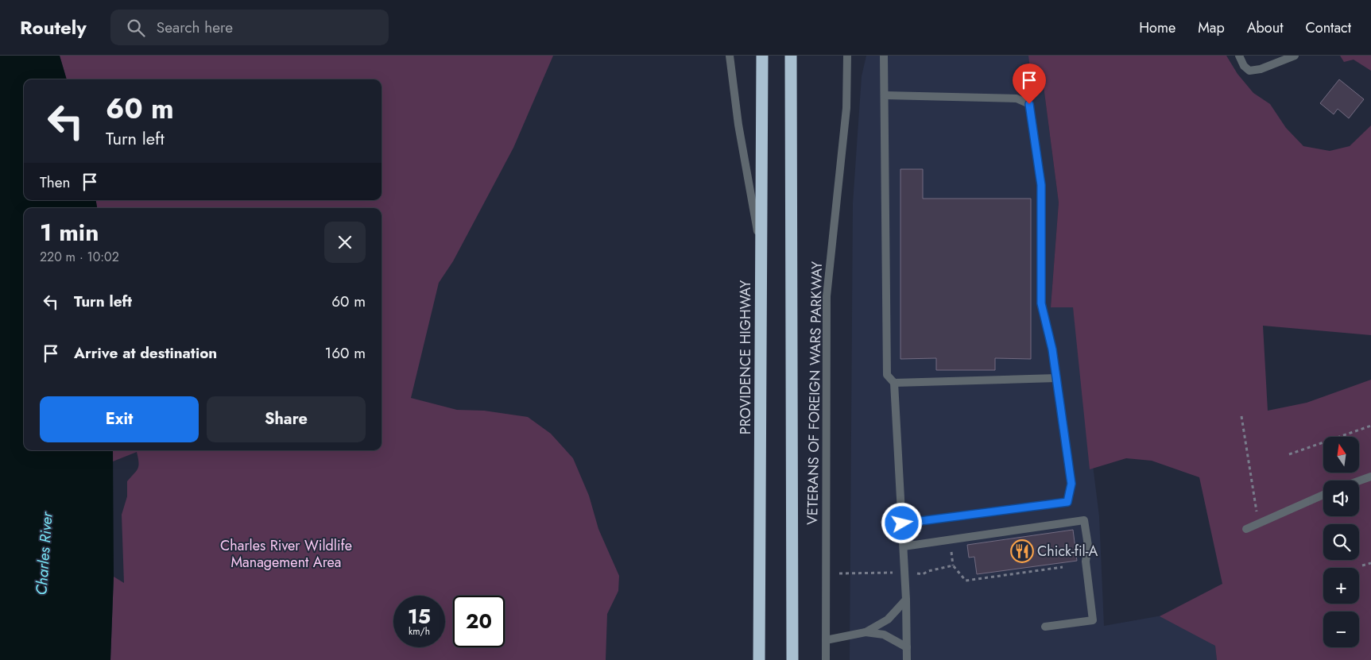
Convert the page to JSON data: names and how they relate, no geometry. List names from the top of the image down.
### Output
{
  "streets": {
    "highway": ["PROVIDENCE HIGHWAY"],
    "street": ["VETERANS OF FOREIGN WARS PARKWAY"]
  },
  "water": ["Charles River"],
  "parks": ["Charles River Wildlife Management Area"],
  "places": {
    "restaurant": ["Chick-fil-A"]
  },
  "north": "top",
  "page": {
    "header": "Routely",
    "search": "Search here",
    "nav": [
      "Home",
      "Map",
      "About",
      "Contact"
    ],
    "turn": ["60 m", "Turn left"],
    "then": "Then",
    "heading": ["1 min", "220 m · 10:02"],
    "list": [
      {
        "name": "Turn left",
        "value": "60 m"
      },
      {
        "name": "Arrive at destination",
        "value": "160 m"
      }
    ],
    "buttons": ["Exit", "Share"],
    "map_buttons": ["+", "−"],
    "speed": "15 km/h",
    "limit": "20"
  }
}
